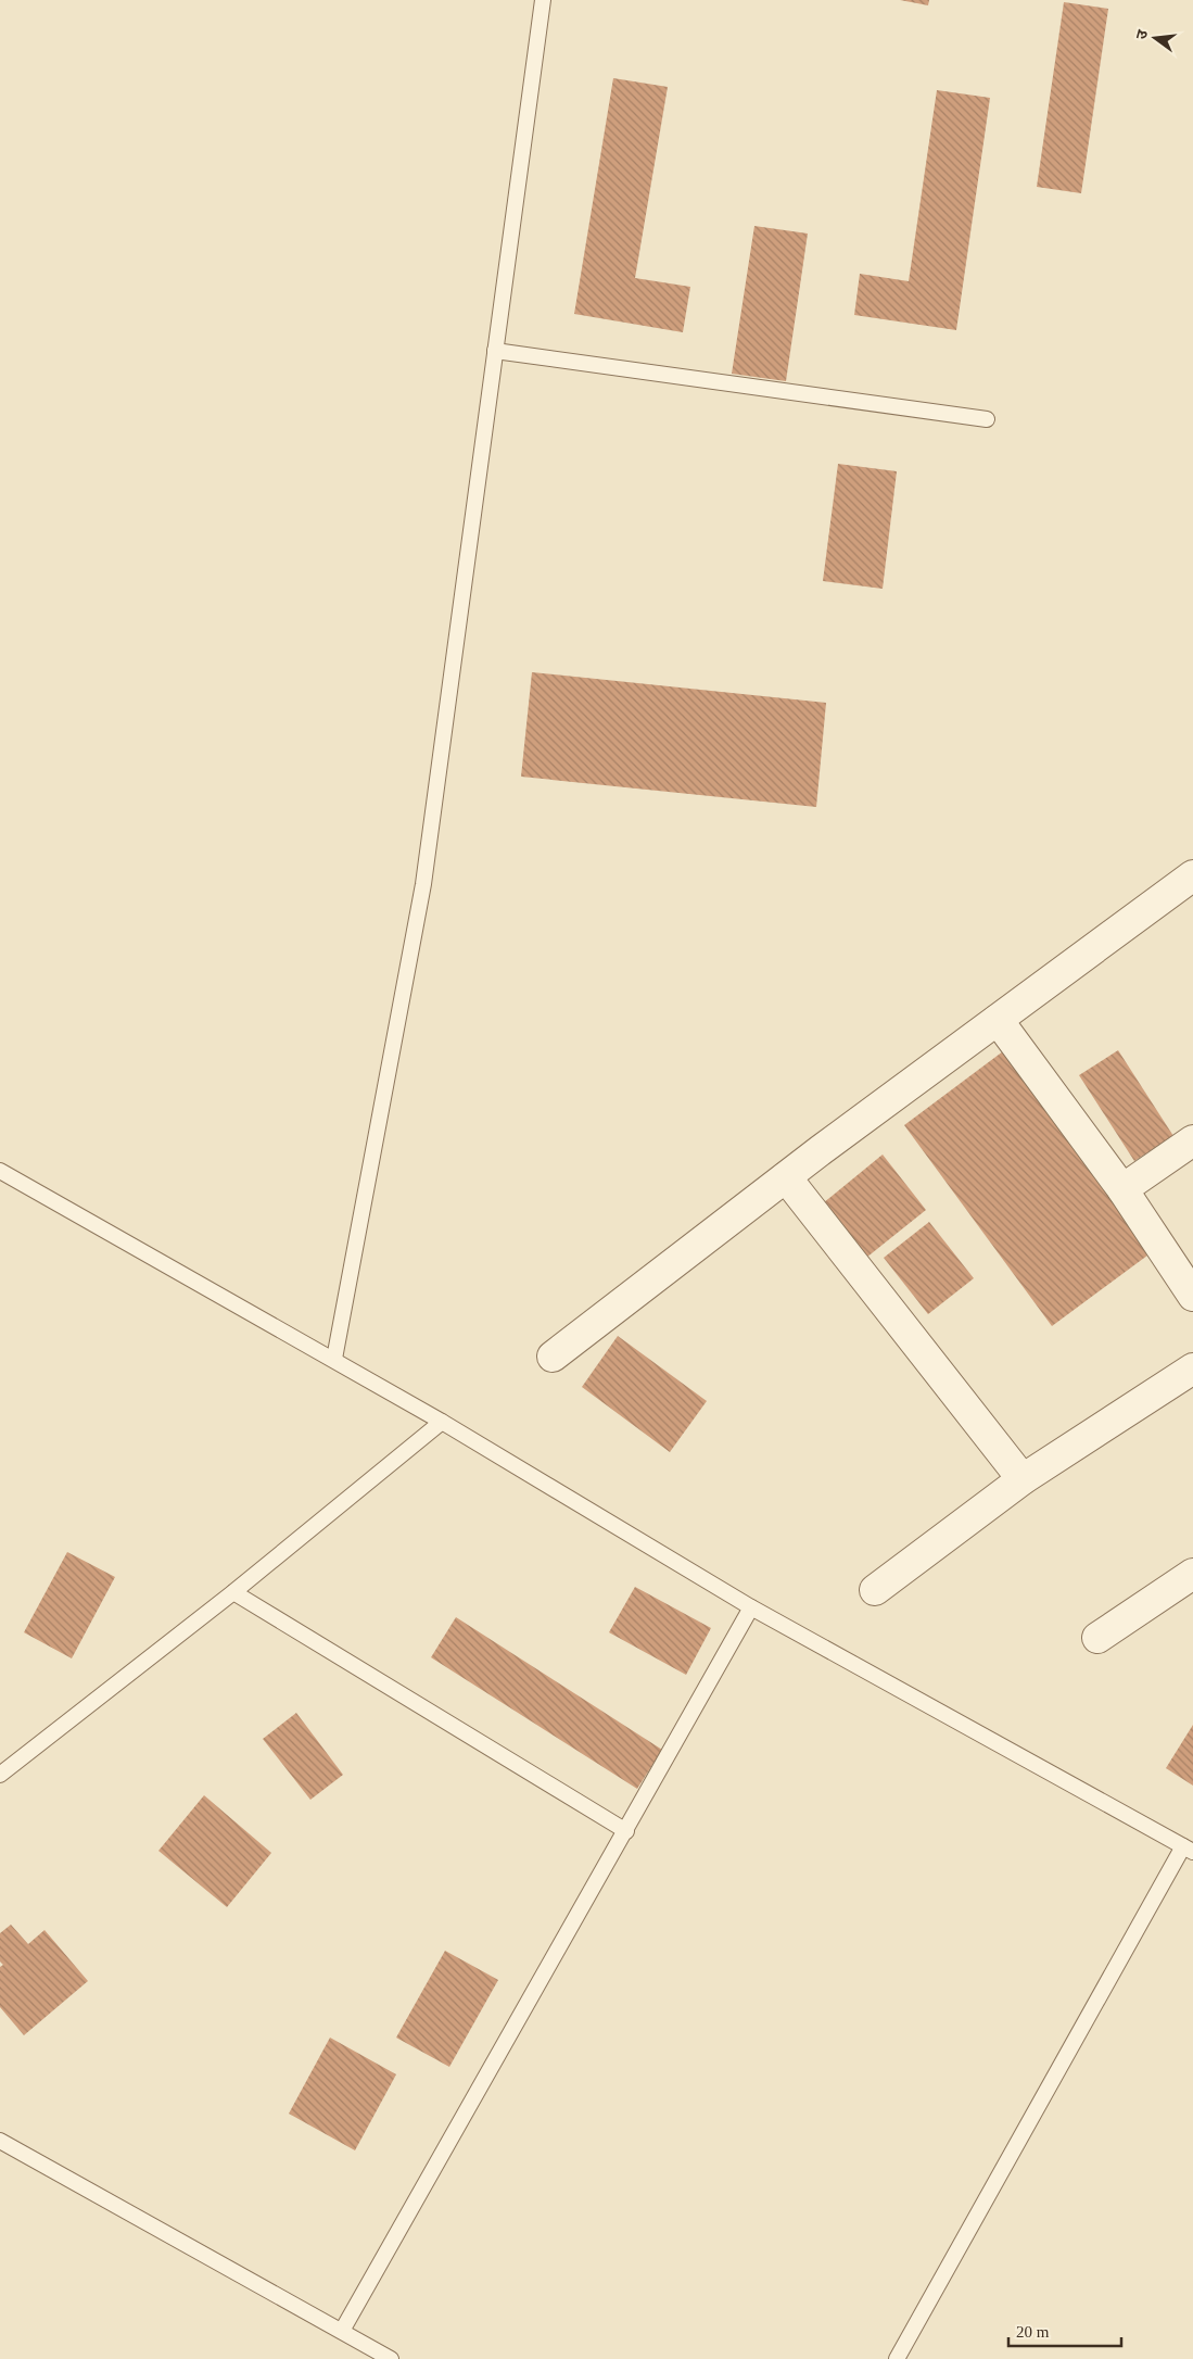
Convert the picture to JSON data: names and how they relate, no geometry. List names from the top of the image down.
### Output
{
  "scale_bar": "20 m",
  "north": "left"
}
